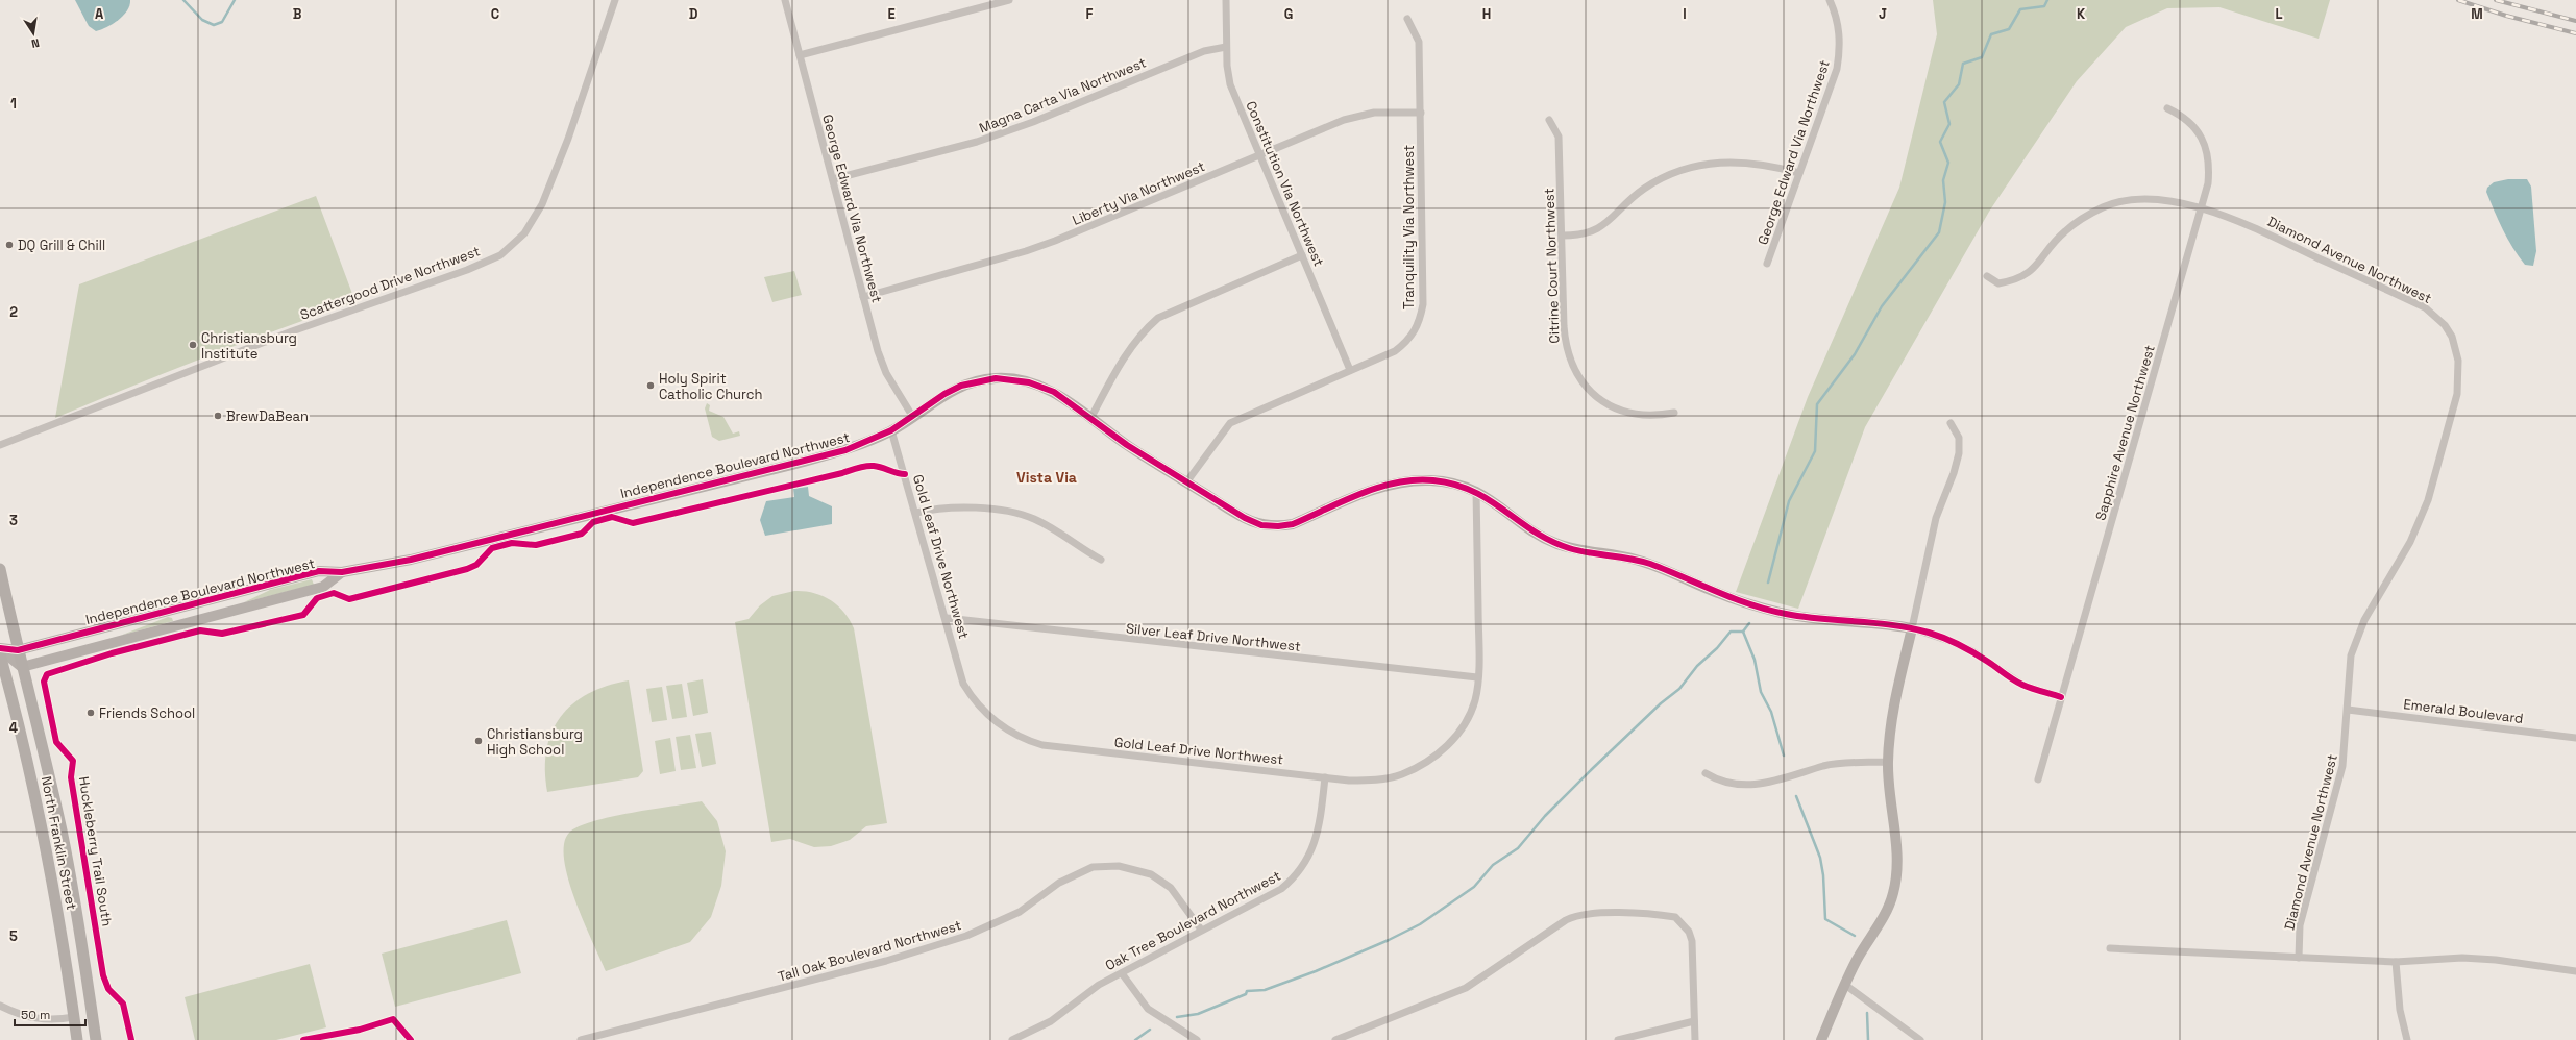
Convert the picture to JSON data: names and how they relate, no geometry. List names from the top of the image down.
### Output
{
  "streets": {
    "main road": ["North Franklin Street"],
    "street": [
      "Magna Carta Via Northwest",
      "George Edward Via Northwest",
      "Constitution Via Northwest",
      "Liberty Via Northwest",
      "Tranquility Via Northwest",
      "Diamond Avenue Northwest",
      "Citrine Court Northwest",
      "Scattergood Drive Northwest",
      "Sapphire Avenue Northwest",
      "Independence Boulevard Northwest",
      "Gold Leaf Drive Northwest",
      "Silver Leaf Drive Northwest",
      "Emerald Boulevard",
      "Oak Tree Boulevard Northwest",
      "Tall Oak Boulevard Northwest"
    ],
    "cycle path": ["Huckleberry Trail South"]
  },
  "crossings": [
    ["Magna Carta Via Northwest", "George Edward Via Northwest"],
    ["Magna Carta Via Northwest", "Constitution Via Northwest"],
    ["George Edward Via Northwest", "Liberty Via Northwest"],
    ["George Edward Via Northwest", "Independence Boulevard Northwest"],
    ["Constitution Via Northwest", "Liberty Via Northwest"],
    ["Constitution Via Northwest", "Tranquility Via Northwest"],
    ["Liberty Via Northwest", "Tranquility Via Northwest"],
    ["Tranquility Via Northwest", "Independence Boulevard Northwest"],
    ["Diamond Avenue Northwest", "Sapphire Avenue Northwest"],
    ["Diamond Avenue Northwest", "Emerald Boulevard"],
    ["Sapphire Avenue Northwest", "Independence Boulevard Northwest"],
    ["Independence Boulevard Northwest", "Gold Leaf Drive Northwest"],
    ["Independence Boulevard Northwest", "North Franklin Street"],
    ["Gold Leaf Drive Northwest", "Silver Leaf Drive Northwest"],
    ["Gold Leaf Drive Northwest", "Oak Tree Boulevard Northwest"],
    ["Oak Tree Boulevard Northwest", "Tall Oak Boulevard Northwest"]
  ],
  "districts": ["Vista Via"],
  "places": [
    "DQ Grill & Chill",
    "Christiansburg Institute",
    "Holy Spirit Catholic Church",
    "BrewDaBean",
    "Friends School",
    "Christiansburg High School"
  ],
  "scale_bar": "50 m",
  "north": "bottom",
  "grid": {
    "columns": [
      "A",
      "B",
      "C",
      "D",
      "E",
      "F",
      "G",
      "H",
      "I",
      "J",
      "K",
      "L",
      "M"
    ],
    "rows": [
      "1",
      "2",
      "3",
      "4",
      "5"
    ]
  }
}
